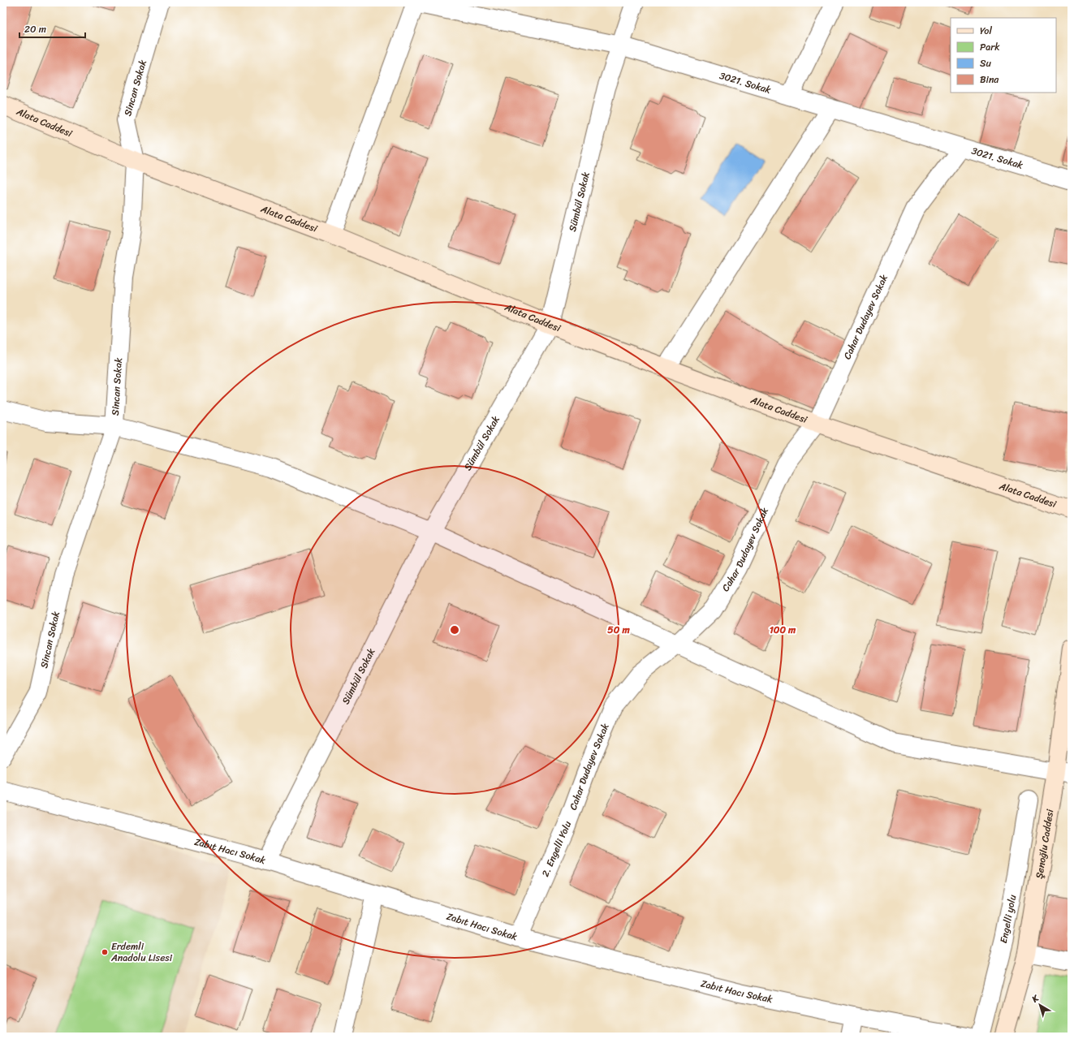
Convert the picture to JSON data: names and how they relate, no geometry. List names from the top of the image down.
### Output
{
  "streets": {
    "street": [
      "3021. Sokak",
      "Sincan Sokak",
      "Alata Caddesi",
      "Sümbül Sokak",
      "Cahar Dudayev Sokak",
      "Şenoğlu Caddesi",
      "2. Engelli Yolu",
      "Zabıt Hacı Sokak",
      "Engelli yolu"
    ]
  },
  "crossings": [
    ["3021. Sokak", "Sümbül Sokak"],
    ["3021. Sokak", "Cahar Dudayev Sokak"],
    ["Sincan Sokak", "Alata Caddesi"],
    ["Alata Caddesi", "Sümbül Sokak"],
    ["Alata Caddesi", "Cahar Dudayev Sokak"],
    ["Sümbül Sokak", "Zabıt Hacı Sokak"],
    ["Cahar Dudayev Sokak", "2. Engelli Yolu"],
    ["2. Engelli Yolu", "Zabıt Hacı Sokak"]
  ],
  "places": ["Erdemli Anadolu Lisesi"],
  "legend": [
    "Yol",
    "Park",
    "Su",
    "Bina"
  ],
  "scale_bar": "20 m",
  "north": "top left",
  "rings": ["50 m", "100 m"]
}
